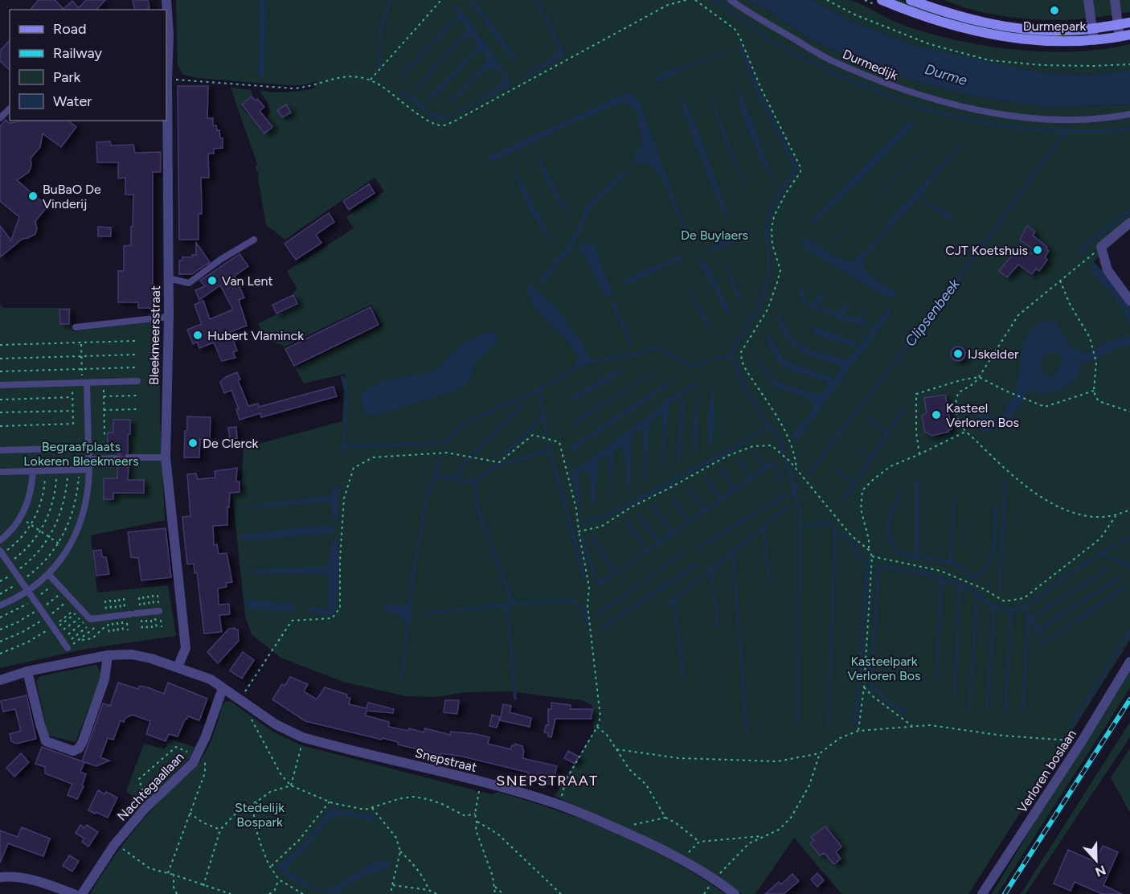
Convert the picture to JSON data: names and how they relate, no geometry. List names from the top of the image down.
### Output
{
  "streets": {
    "street": [
      "Bleekmeersstraat",
      "Snepstraat",
      "Verloren boslaan",
      "Nachtegaallaan"
    ],
    "lane": ["Durmedijk"]
  },
  "crossings": [
    ["Bleekmeersstraat", "Snepstraat"],
    ["Snepstraat", "Nachtegaallaan"]
  ],
  "districts": ["SNEPSTRAAT"],
  "water": ["Durme", "Clipsenbeek"],
  "parks": [
    "De Buylaers",
    "Begraafplaats Lokeren Bleekmeers",
    "Kasteelpark Verloren Bos",
    "Stedelijk Bospark"
  ],
  "places": [
    "Durmepark",
    "BuBaO De Vinderij",
    "CJT Koetshuis",
    "Van Lent",
    "Hubert Vlaminck",
    "IJskelder",
    "Kasteel Verloren Bos",
    "De Clerck"
  ],
  "legend": [
    "Road",
    "Railway",
    "Park",
    "Water"
  ],
  "north": "bottom"
}
